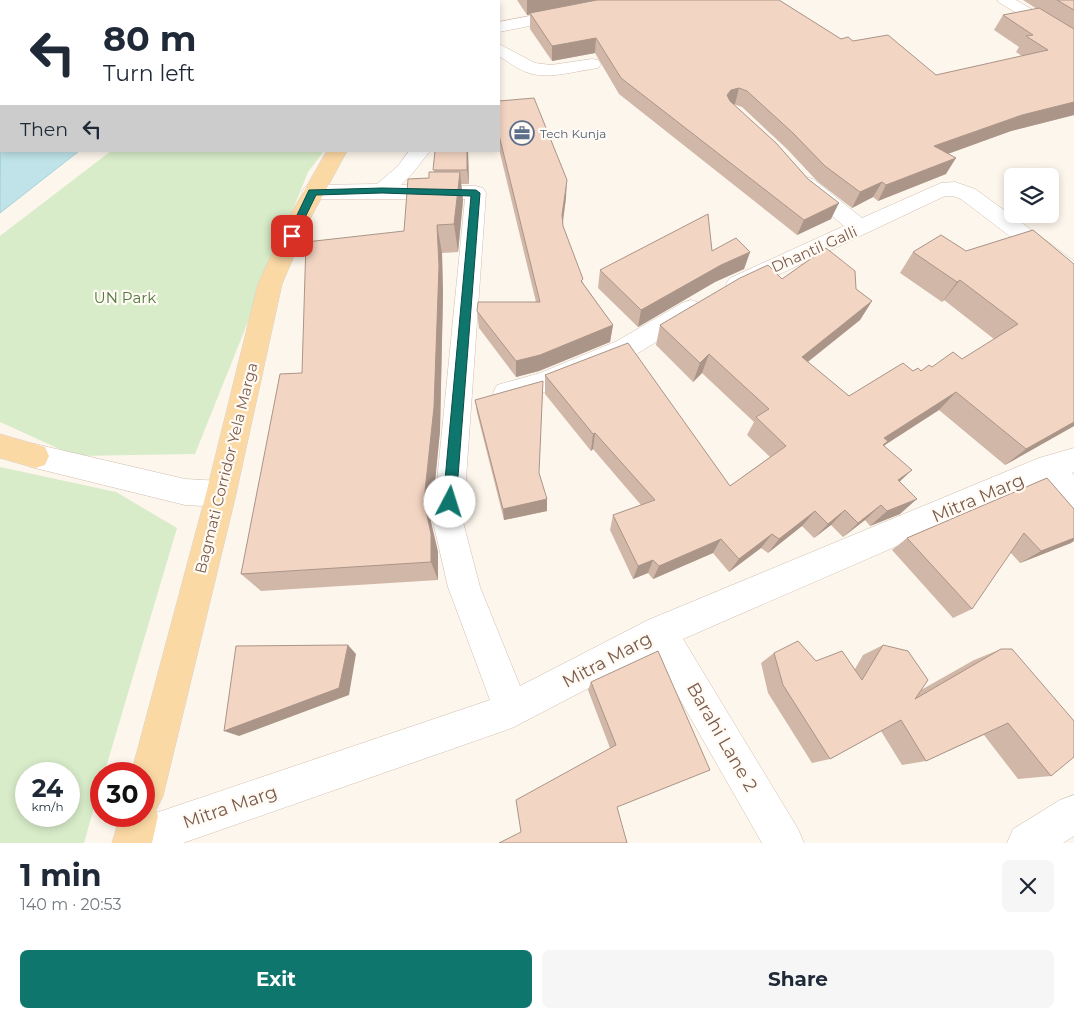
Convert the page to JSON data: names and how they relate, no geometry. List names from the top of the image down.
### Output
{
  "streets": {
    "main road": ["Bagmati Corridor Yela Marga"],
    "street": ["Dhantil Galli", "Mitra Marg", "Barahi Lane 2"]
  },
  "crossings": [
    ["Mitra Marg", "Barahi Lane 2"]
  ],
  "parks": ["UN Park"],
  "places": {
    "office": ["Tech Kunja"]
  },
  "page": {
    "turn": ["80 m", "Turn left"],
    "then": "Then",
    "speed": "24 km/h",
    "limit": "30",
    "heading": ["1 min", "140 m · 20:53"],
    "buttons": ["Exit", "Share"]
  }
}
